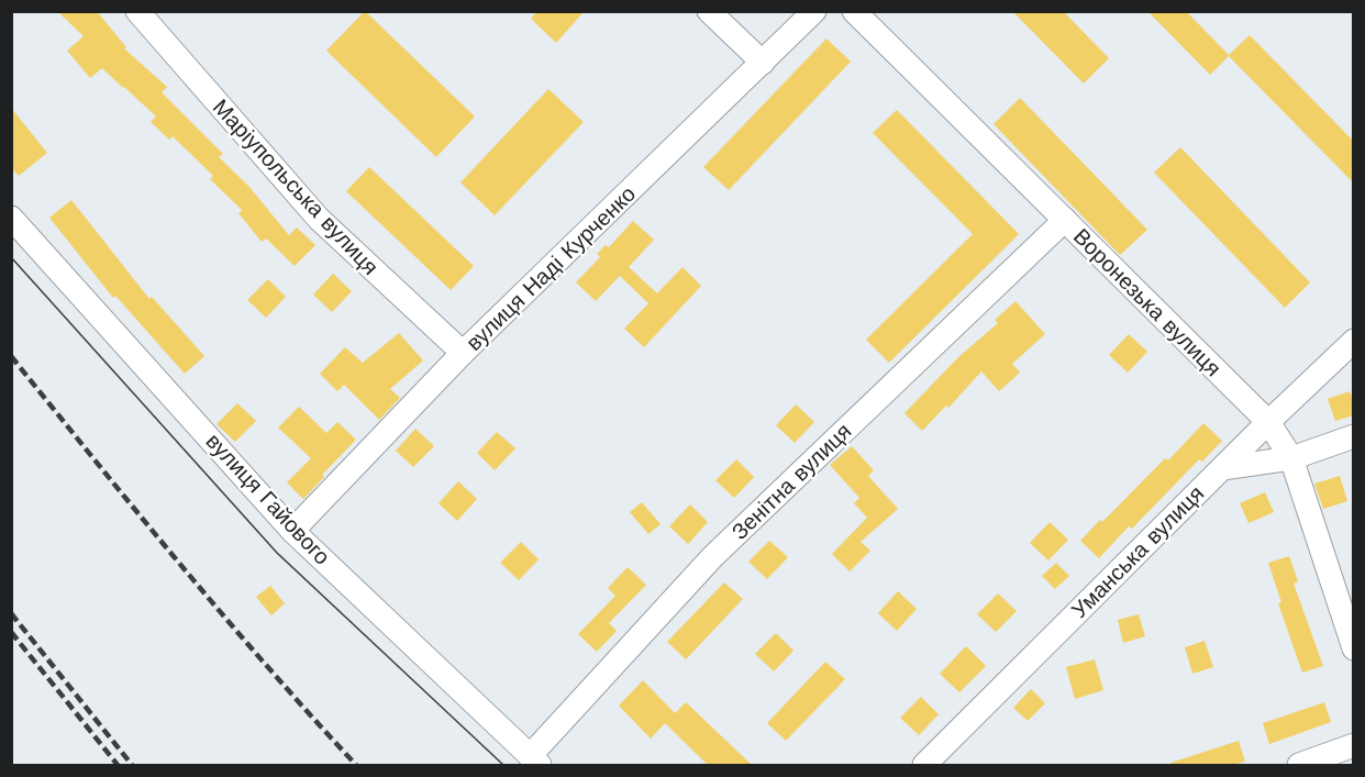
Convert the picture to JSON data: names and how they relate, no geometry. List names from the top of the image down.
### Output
{
  "streets": {
    "street": [
      "Маріупольська вулиця",
      "вулиця Наді Курченко",
      "Воронезька вулиця",
      "Зенітна вулиця",
      "вулиця Гайового",
      "Уманська вулиця"
    ]
  },
  "crossings": [
    ["Маріупольська вулиця", "вулиця Наді Курченко"],
    ["вулиця Наді Курченко", "вулиця Гайового"],
    ["Воронезька вулиця", "Зенітна вулиця"],
    ["Воронезька вулиця", "Уманська вулиця"],
    ["Зенітна вулиця", "вулиця Гайового"]
  ]
}
